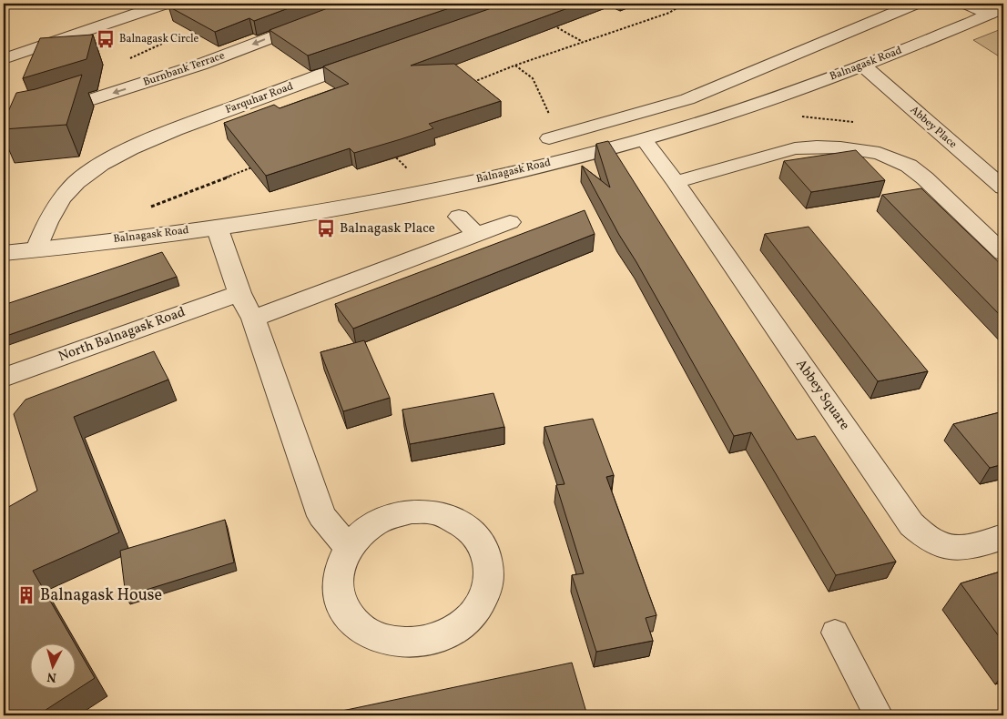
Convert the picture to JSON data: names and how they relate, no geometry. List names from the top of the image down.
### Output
{
  "streets": {
    "street": [
      "Balnagask Road",
      "Burnbank Terrace",
      "Farquhar Road",
      "Abbey Place",
      "North Balnagask Road",
      "Abbey Square"
    ]
  },
  "crossings": [
    ["Balnagask Road", "Farquhar Road"],
    ["Balnagask Road", "Abbey Place"],
    ["Balnagask Road", "Abbey Square"]
  ],
  "places": {
    "bus stop": ["Balnagask Circle", "Balnagask Place"],
    "building": ["Balnagask House"]
  },
  "north": "bottom"
}
